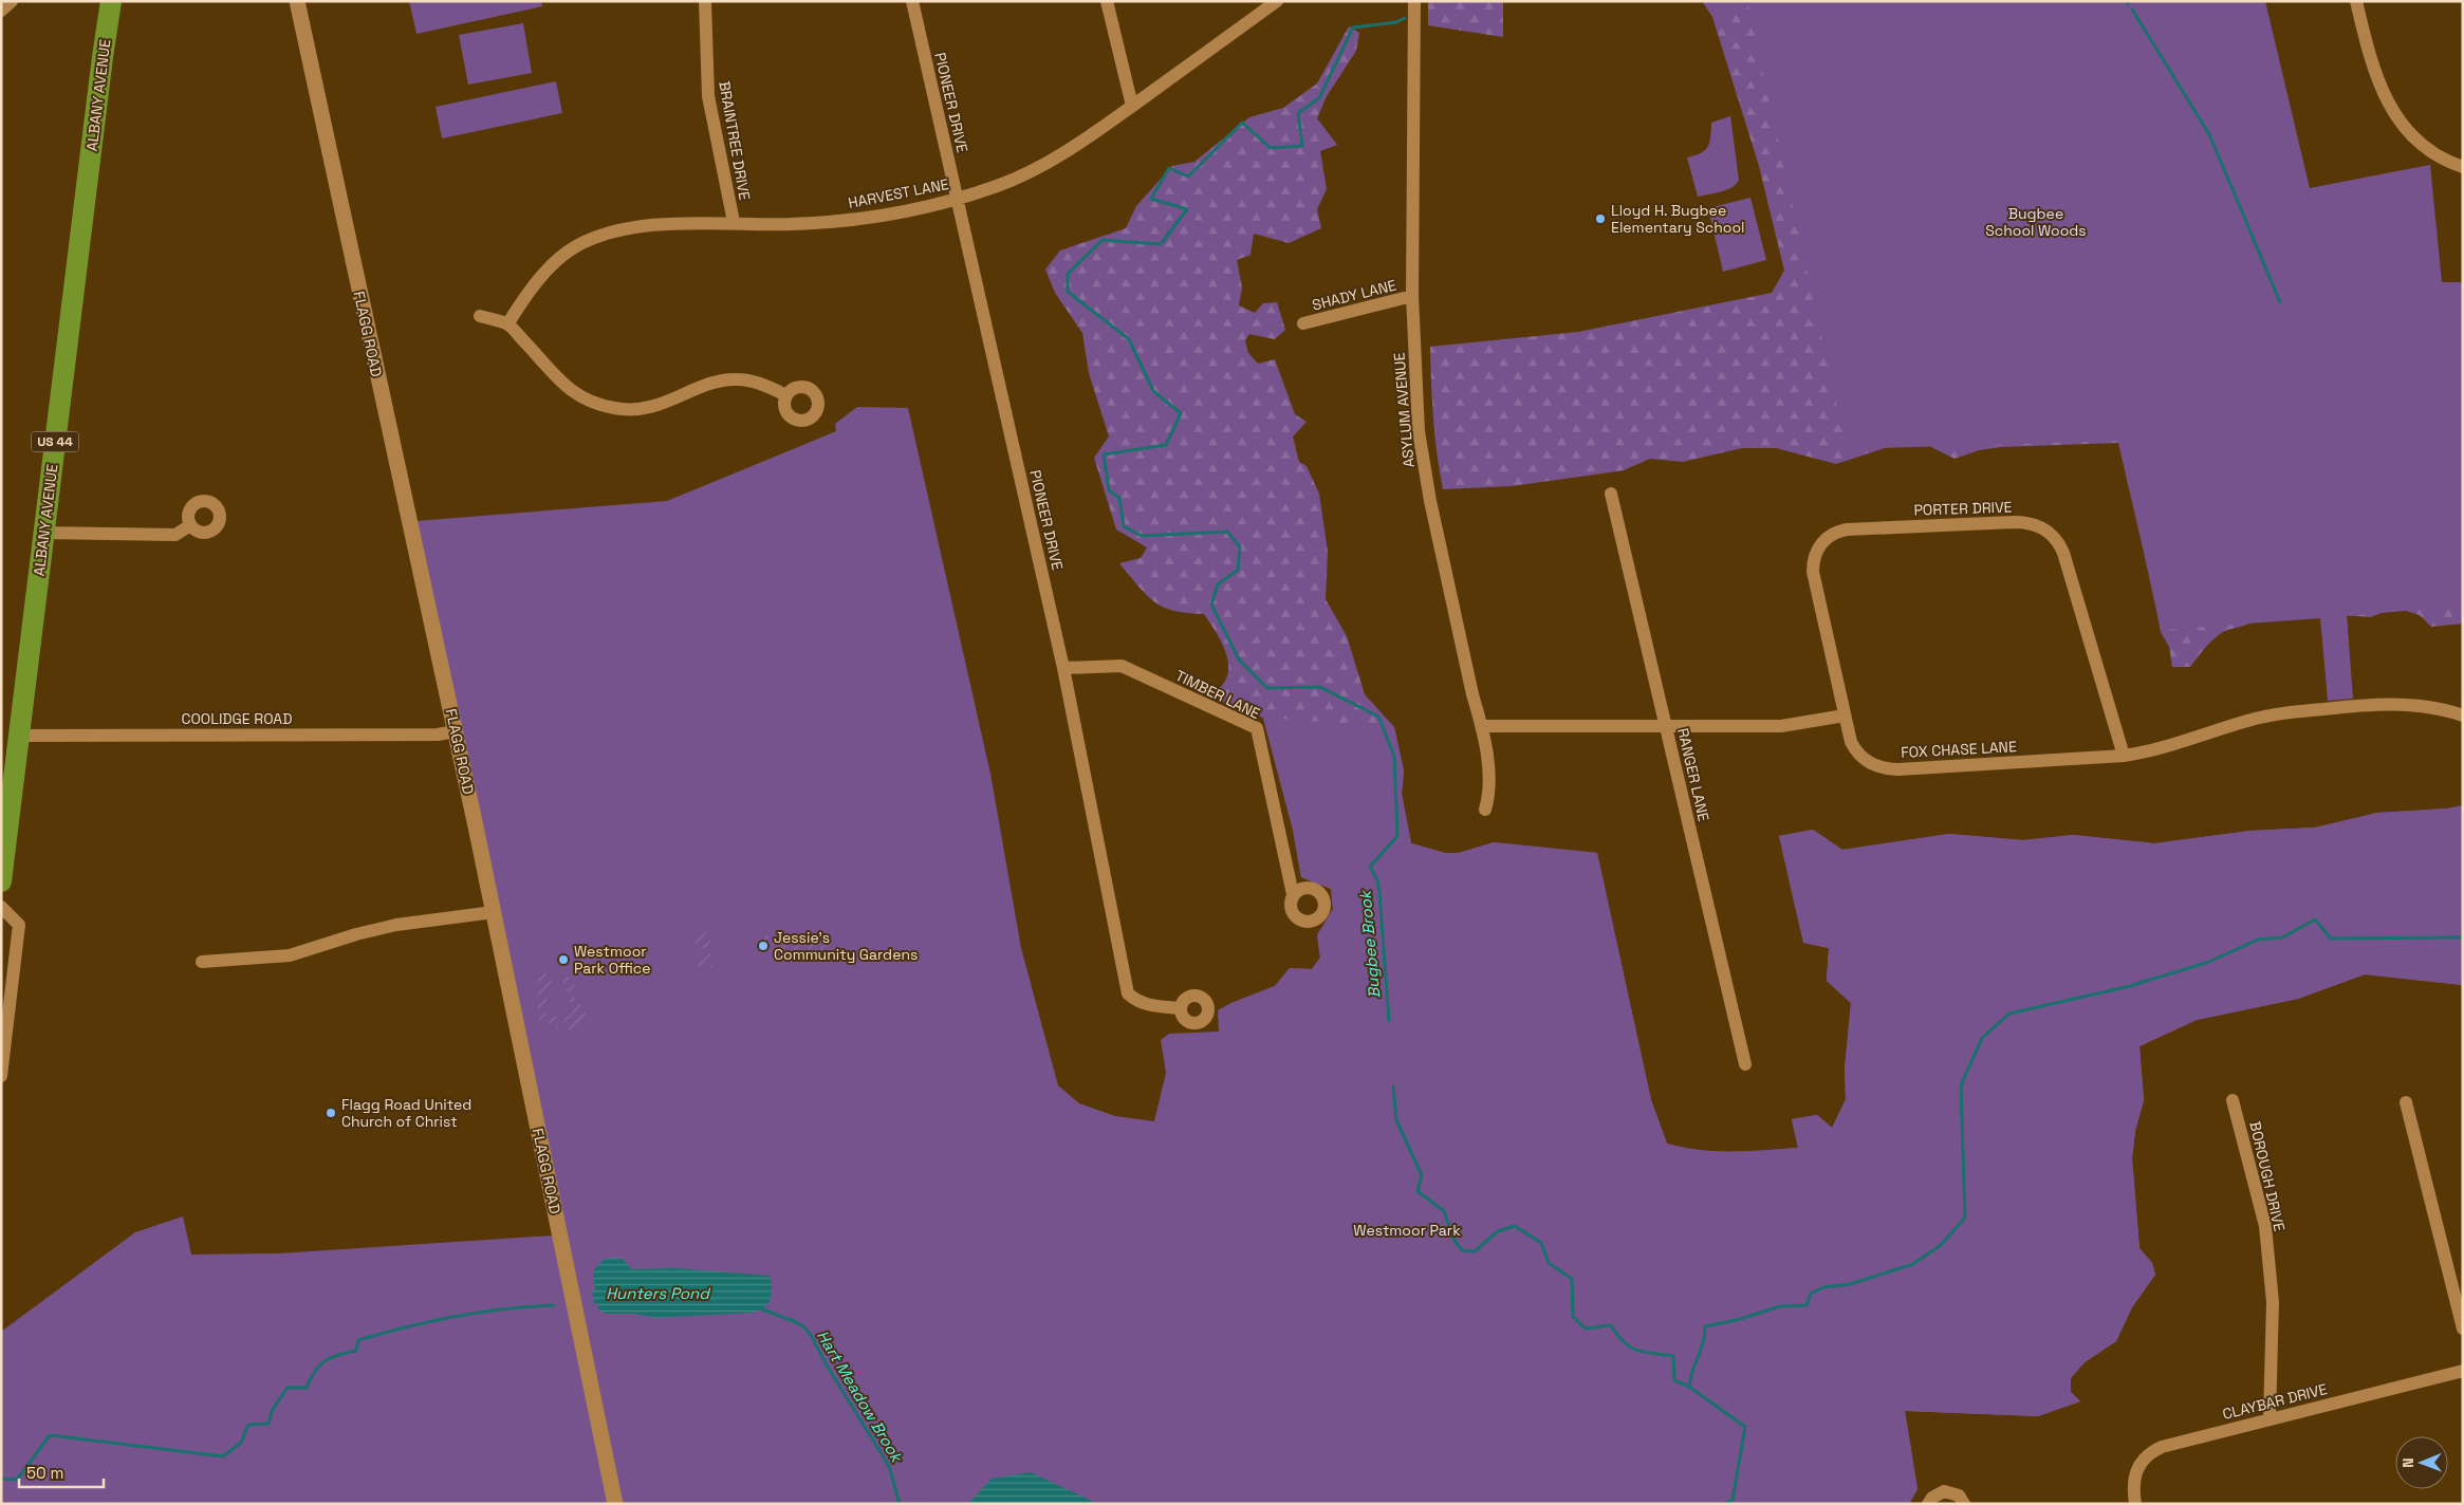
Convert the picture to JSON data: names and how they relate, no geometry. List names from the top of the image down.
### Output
{
  "streets": {
    "highway": ["ALBANY AVENUE", "US 44"],
    "street": [
      "PIONEER DRIVE",
      "BRAINTREE DRIVE",
      "HARVEST LANE",
      "SHADY LANE",
      "FLAGG ROAD",
      "ASYLUM AVENUE",
      "PORTER DRIVE",
      "TIMBER LANE",
      "COOLIDGE ROAD",
      "FOX CHASE LANE",
      "RANGER LANE",
      "BOROUGH DRIVE",
      "CLAYBAR DRIVE"
    ]
  },
  "crossings": [
    ["ALBANY AVENUE", "COOLIDGE ROAD"],
    ["PIONEER DRIVE", "HARVEST LANE"],
    ["PIONEER DRIVE", "TIMBER LANE"],
    ["BRAINTREE DRIVE", "HARVEST LANE"],
    ["SHADY LANE", "ASYLUM AVENUE"],
    ["FLAGG ROAD", "COOLIDGE ROAD"],
    ["PORTER DRIVE", "FOX CHASE LANE"],
    ["BOROUGH DRIVE", "CLAYBAR DRIVE"]
  ],
  "water": ["Bugbee Brook", "Hunters Pond", "Hart Meadow Brook"],
  "parks": ["Bugbee School Woods", "Westmoor Park"],
  "places": [
    "Lloyd H. Bugbee Elementary School",
    "Jessie's Community Gardens",
    "Westmoor Park Office",
    "Flagg Road United Church of Christ"
  ],
  "scale_bar": "50 m",
  "north": "left"
}
